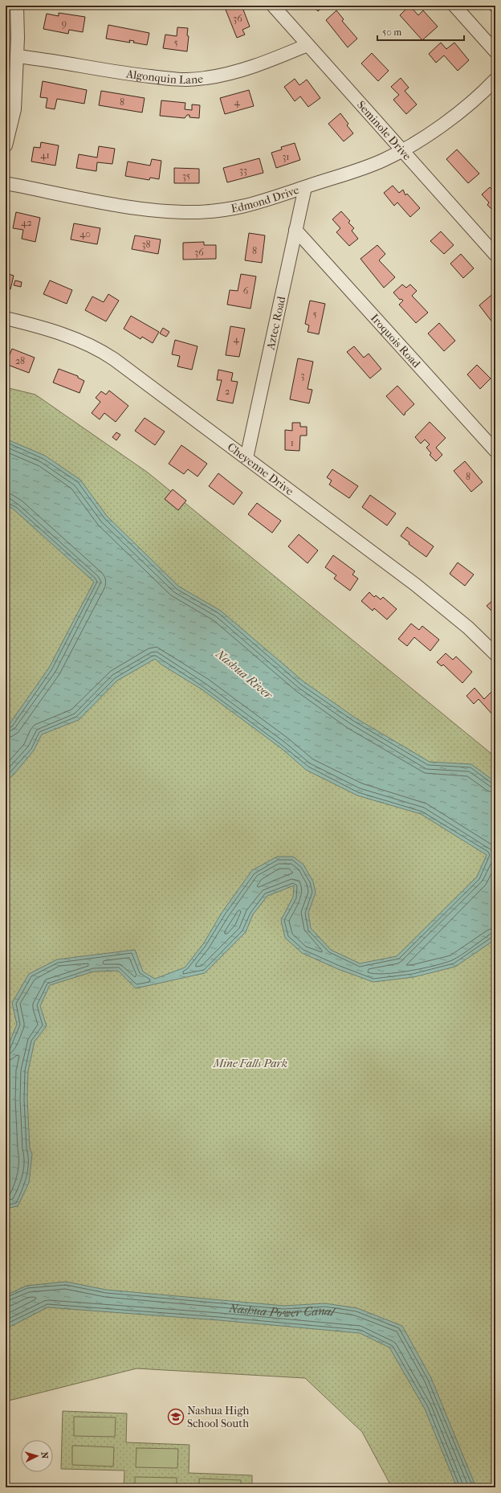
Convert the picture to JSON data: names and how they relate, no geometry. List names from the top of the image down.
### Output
{
  "streets": {
    "street": [
      "Algonquin Lane",
      "Seminole Drive",
      "Edmond Drive",
      "Aztec Road",
      "Iroquois Road",
      "Cheyenne Drive"
    ]
  },
  "crossings": [
    ["Algonquin Lane", "Seminole Drive"],
    ["Seminole Drive", "Edmond Drive"],
    ["Edmond Drive", "Aztec Road"],
    ["Aztec Road", "Iroquois Road"],
    ["Aztec Road", "Cheyenne Drive"]
  ],
  "water": ["Nashua River", "Nashua Power Canal"],
  "parks": ["Mine Falls Park"],
  "places": {
    "school or university": ["Nashua High School South"]
  },
  "house_numbers": [
    "36",
    "9",
    "5",
    "8",
    "4",
    "41",
    "31",
    "33",
    "35",
    "42",
    "40",
    "38",
    "8",
    "36",
    "6",
    "5",
    "4",
    "28",
    "3",
    "2",
    "1",
    "8"
  ],
  "scale_bar": "50 m",
  "north": "right"
}
